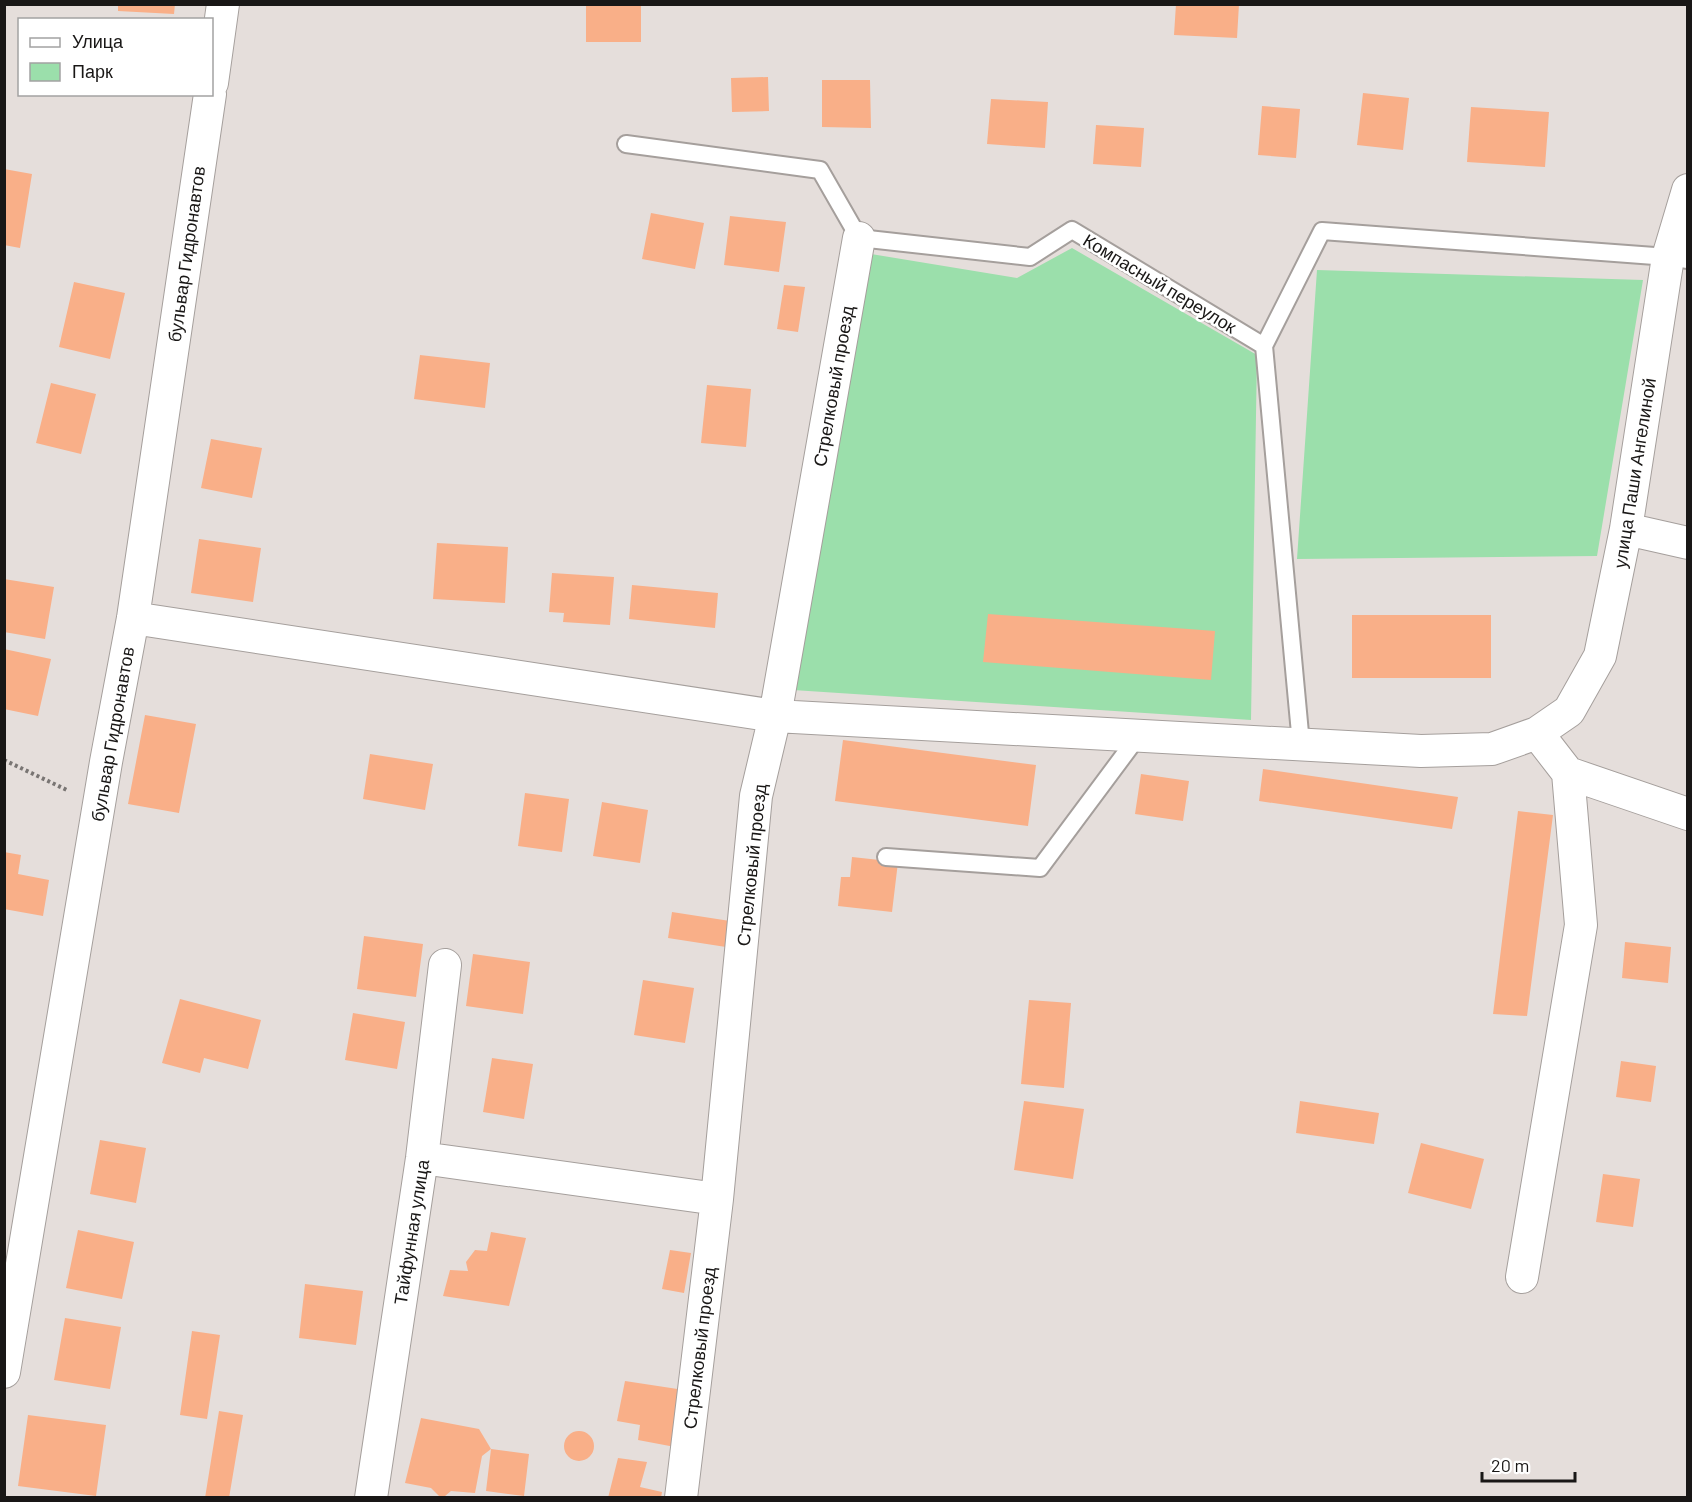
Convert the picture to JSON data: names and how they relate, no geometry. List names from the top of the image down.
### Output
{
  "streets": {
    "street": [
      "бульвар Гидронавтов",
      "Стрелковый проезд",
      "улица Паши Ангелиной",
      "Тайфунная улица"
    ],
    "lane": ["Компасный переулок"]
  },
  "crossings": [
    ["бульвар Гидронавтов", "улица Паши Ангелиной"],
    ["Компасный переулок", "Стрелковый проезд"],
    ["Стрелковый проезд", "улица Паши Ангелиной"]
  ],
  "legend": ["Улица", "Парк"],
  "scale_bar": "20 m"
}
